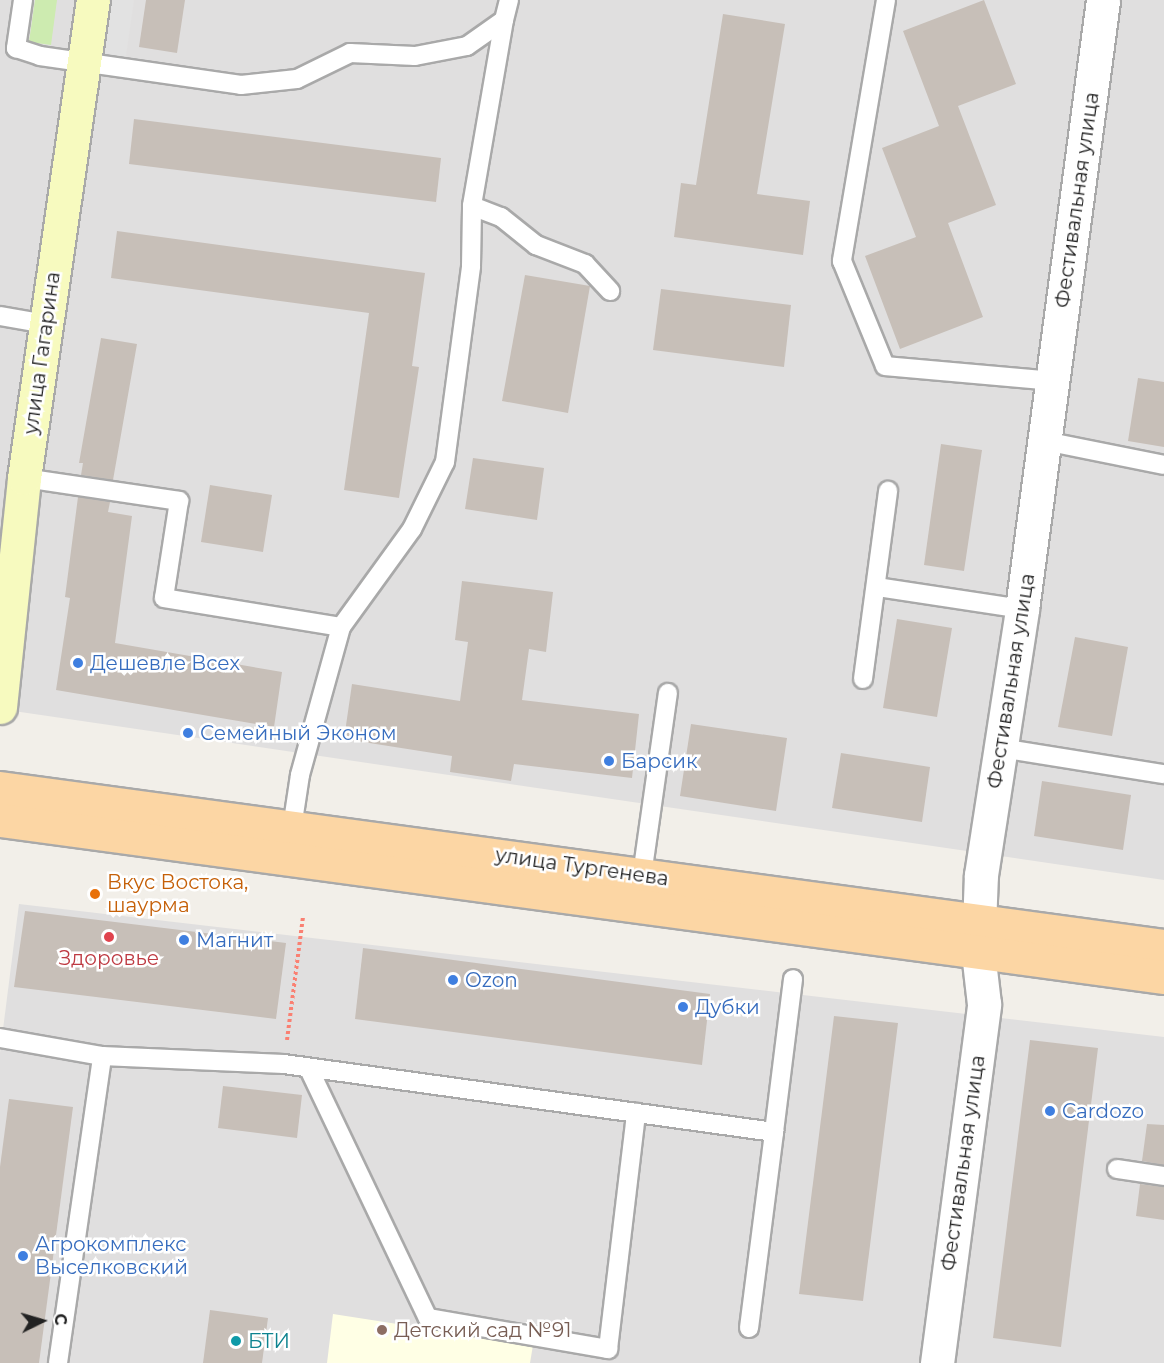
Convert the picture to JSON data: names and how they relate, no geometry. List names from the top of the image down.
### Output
{
  "streets": {
    "main road": ["улица Тургенева"],
    "street": ["Фестивальная улица", "улица Гагарина"]
  },
  "crossings": [
    ["Фестивальная улица", "улица Тургенева"]
  ],
  "places": [
    "Дешевле Всех",
    "Семейный Эконом",
    "Барсик",
    "Вкус Востока, шаурма",
    "Здоровье",
    "Магнит",
    "Ozon",
    "Дубки",
    "Cardozo",
    "Агрокомплекс Выселковский",
    "Детский сад №91",
    "БТИ"
  ],
  "north": "right"
}
